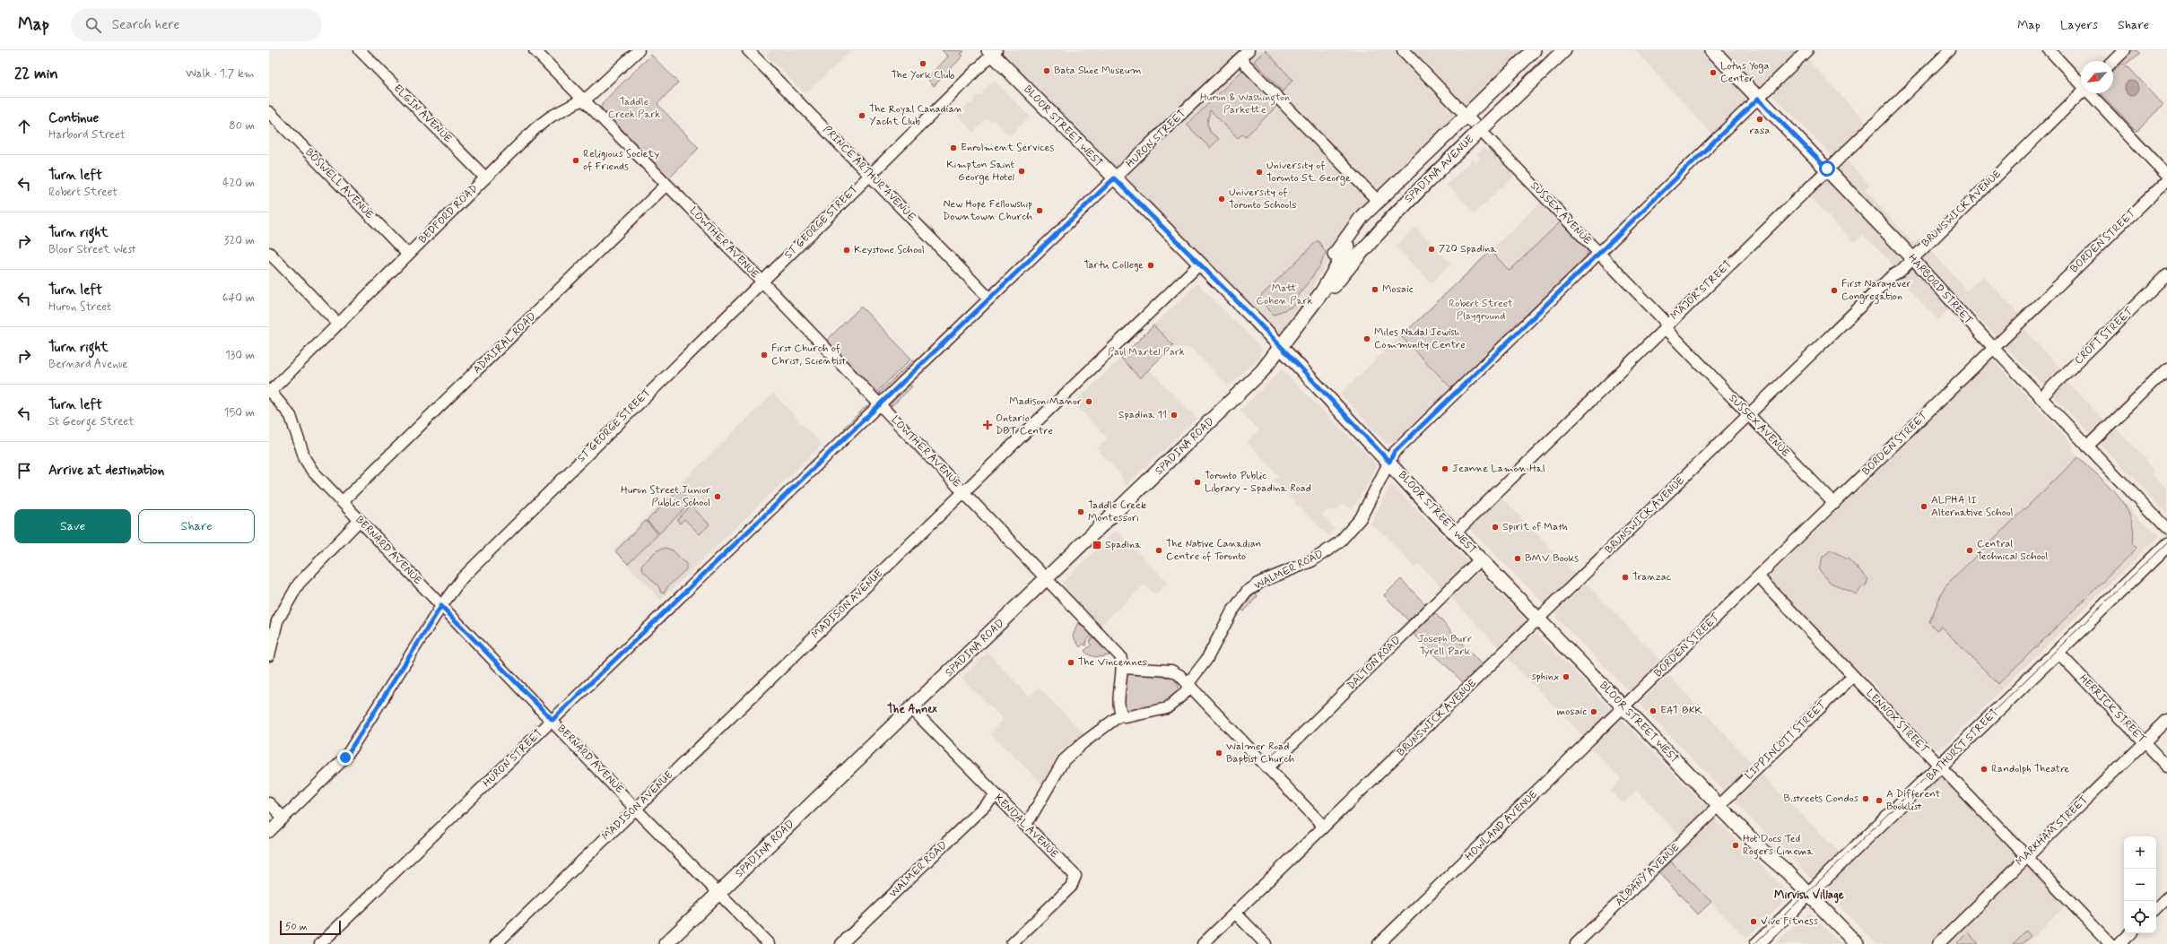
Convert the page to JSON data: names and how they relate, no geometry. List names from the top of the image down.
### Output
{
  "streets": {
    "main road": [
      "BLOOR STREET WEST",
      "SPADINA AVENUE",
      "HARBORD STREET",
      "SPADINA ROAD",
      "BATHURST STREET"
    ],
    "street": [
      "ELGIN AVENUE",
      "HURON STREET",
      "PRINCE ARTHUR AVENUE",
      "BOSWELL AVENUE",
      "BRUNSWICK AVENUE",
      "SUSSEX AVENUE",
      "BEDFORD ROAD",
      "ST GEORGE STREET",
      "BORDEN STREET",
      "LOWTHER AVENUE",
      "MAJOR STREET",
      "CROFT STREET",
      "ADMIRAL ROAD",
      "BERNARD AVENUE",
      "WALMER ROAD",
      "MADISON AVENUE",
      "DALTON ROAD",
      "HERRICK STREET",
      "LENNOX STREET",
      "LIPPINCOTT STREET",
      "HOWLAND AVENUE",
      "KENDAL AVENUE",
      "MARKHAM STREET",
      "ALBANY AVENUE"
    ]
  },
  "crossings": [
    ["ELGIN AVENUE", "BEDFORD ROAD"],
    ["BLOOR STREET WEST", "HURON STREET"],
    ["BLOOR STREET WEST", "SPADINA AVENUE"],
    ["BLOOR STREET WEST", "BRUNSWICK AVENUE"],
    ["BLOOR STREET WEST", "ST GEORGE STREET"],
    ["BLOOR STREET WEST", "BORDEN STREET"],
    ["BLOOR STREET WEST", "MAJOR STREET"],
    ["BLOOR STREET WEST", "SPADINA ROAD"],
    ["BLOOR STREET WEST", "WALMER ROAD"],
    ["BLOOR STREET WEST", "MADISON AVENUE"],
    ["BLOOR STREET WEST", "DALTON ROAD"],
    ["BLOOR STREET WEST", "LIPPINCOTT STREET"],
    ["BLOOR STREET WEST", "BATHURST STREET"],
    ["BLOOR STREET WEST", "HOWLAND AVENUE"],
    ["BLOOR STREET WEST", "ALBANY AVENUE"],
    ["HURON STREET", "PRINCE ARTHUR AVENUE"],
    ["HURON STREET", "LOWTHER AVENUE"],
    ["HURON STREET", "BERNARD AVENUE"],
    ["SPADINA AVENUE", "SUSSEX AVENUE"],
    ["SPADINA AVENUE", "SPADINA ROAD"],
    ["PRINCE ARTHUR AVENUE", "ST GEORGE STREET"],
    ["BOSWELL AVENUE", "BEDFORD ROAD"],
    ["BRUNSWICK AVENUE", "SUSSEX AVENUE"],
    ["BRUNSWICK AVENUE", "HARBORD STREET"],
    ["SUSSEX AVENUE", "BORDEN STREET"],
    ["SUSSEX AVENUE", "MAJOR STREET"],
    ["SUSSEX AVENUE", "WALMER ROAD"],
    ["BEDFORD ROAD", "LOWTHER AVENUE"],
    ["BEDFORD ROAD", "BERNARD AVENUE"],
    ["ST GEORGE STREET", "LOWTHER AVENUE"],
    ["ST GEORGE STREET", "BERNARD AVENUE"],
    ["BORDEN STREET", "HARBORD STREET"],
    ["BORDEN STREET", "LENNOX STREET"],
    ["BORDEN STREET", "HOWLAND AVENUE"],
    ["LOWTHER AVENUE", "ADMIRAL ROAD"],
    ["LOWTHER AVENUE", "SPADINA ROAD"],
    ["LOWTHER AVENUE", "MADISON AVENUE"],
    ["HARBORD STREET", "MAJOR STREET"],
    ["HARBORD STREET", "CROFT STREET"],
    ["HARBORD STREET", "WALMER ROAD"],
    ["ADMIRAL ROAD", "BERNARD AVENUE"],
    ["SPADINA ROAD", "BERNARD AVENUE"],
    ["SPADINA ROAD", "KENDAL AVENUE"],
    ["BERNARD AVENUE", "MADISON AVENUE"],
    ["WALMER ROAD", "KENDAL AVENUE"],
    ["HERRICK STREET", "BATHURST STREET"],
    ["HERRICK STREET", "MARKHAM STREET"],
    ["LENNOX STREET", "LIPPINCOTT STREET"],
    ["LENNOX STREET", "BATHURST STREET"],
    ["LENNOX STREET", "MARKHAM STREET"],
    ["LIPPINCOTT STREET", "ALBANY AVENUE"]
  ],
  "districts": ["The Annex", "Mirvish Village"],
  "parks": [
    "Huron & Washington Parkette",
    "Taddle Creek Park",
    "Matt Cohen Park",
    "Robert Street Playground",
    "Paul Martel Park",
    "Joseph Burr Tyrell Park"
  ],
  "places": {
    "other": [
      "The York Club",
      "Bata Shoe Museum",
      "Lotus Yoga Center",
      "The Royal Canadian Yacht Club",
      "rasa",
      "Enrolment Services",
      "Religious Society of Friends",
      "Kimpton Saint George Hotel",
      "University of Toronto St. George",
      "University of Toronto Schools",
      "New Hope Fellowship Downtown Church",
      "720 Spadina",
      "Keystone School",
      "Tartu College",
      "Mosaic",
      "First Narayever Congregation",
      "Miles Nadal Jewish Community Centre",
      "First Church of Christ, Scientist",
      "Madison Manor",
      "Spadina 11",
      "Jeanne Lamon Hal",
      "Toronto Public Library - Spadina Road",
      "Huron Street Junior Public School",
      "ALPHA II Alternative School",
      "Taddle Creek Montessori",
      "Spirit of Math",
      "The Native Canadian Centre of Toronto",
      "Central Technical School",
      "BMV Books",
      "Tranzac",
      "The Vincennes",
      "sphinx",
      "EAT BKK",
      "mosaic",
      "Walmer Road Baptist Church",
      "Randolph Theatre",
      "B.streets Condos",
      "A Different Booklist",
      "Hot Docs Ted Rogers Cinema",
      "Vive Fitness"
    ],
    "health": ["Ontario DBT Centre"],
    "transit": ["Spadina"]
  },
  "scale_bar": "50 m",
  "north": "bottom left",
  "page": {
    "header": "Map",
    "search": "Search here",
    "nav": ["Map", "Layers", "Share"],
    "heading": ["22 min", "Walk · 1.7 km"],
    "list": [
      ["Continue", "Harbord Street", "80 m"],
      ["Turn left", "Robert Street", "420 m"],
      ["Turn right", "Bloor Street West", "320 m"],
      ["Turn left", "Huron Street", "640 m"],
      ["Turn right", "Bernard Avenue", "130 m"],
      ["Turn left", "St George Street", "150 m"],
      "Arrive at destination"
    ],
    "buttons": ["Save", "Share"],
    "map_buttons": ["+", "−"],
    "scale": "50 m"
  }
}
